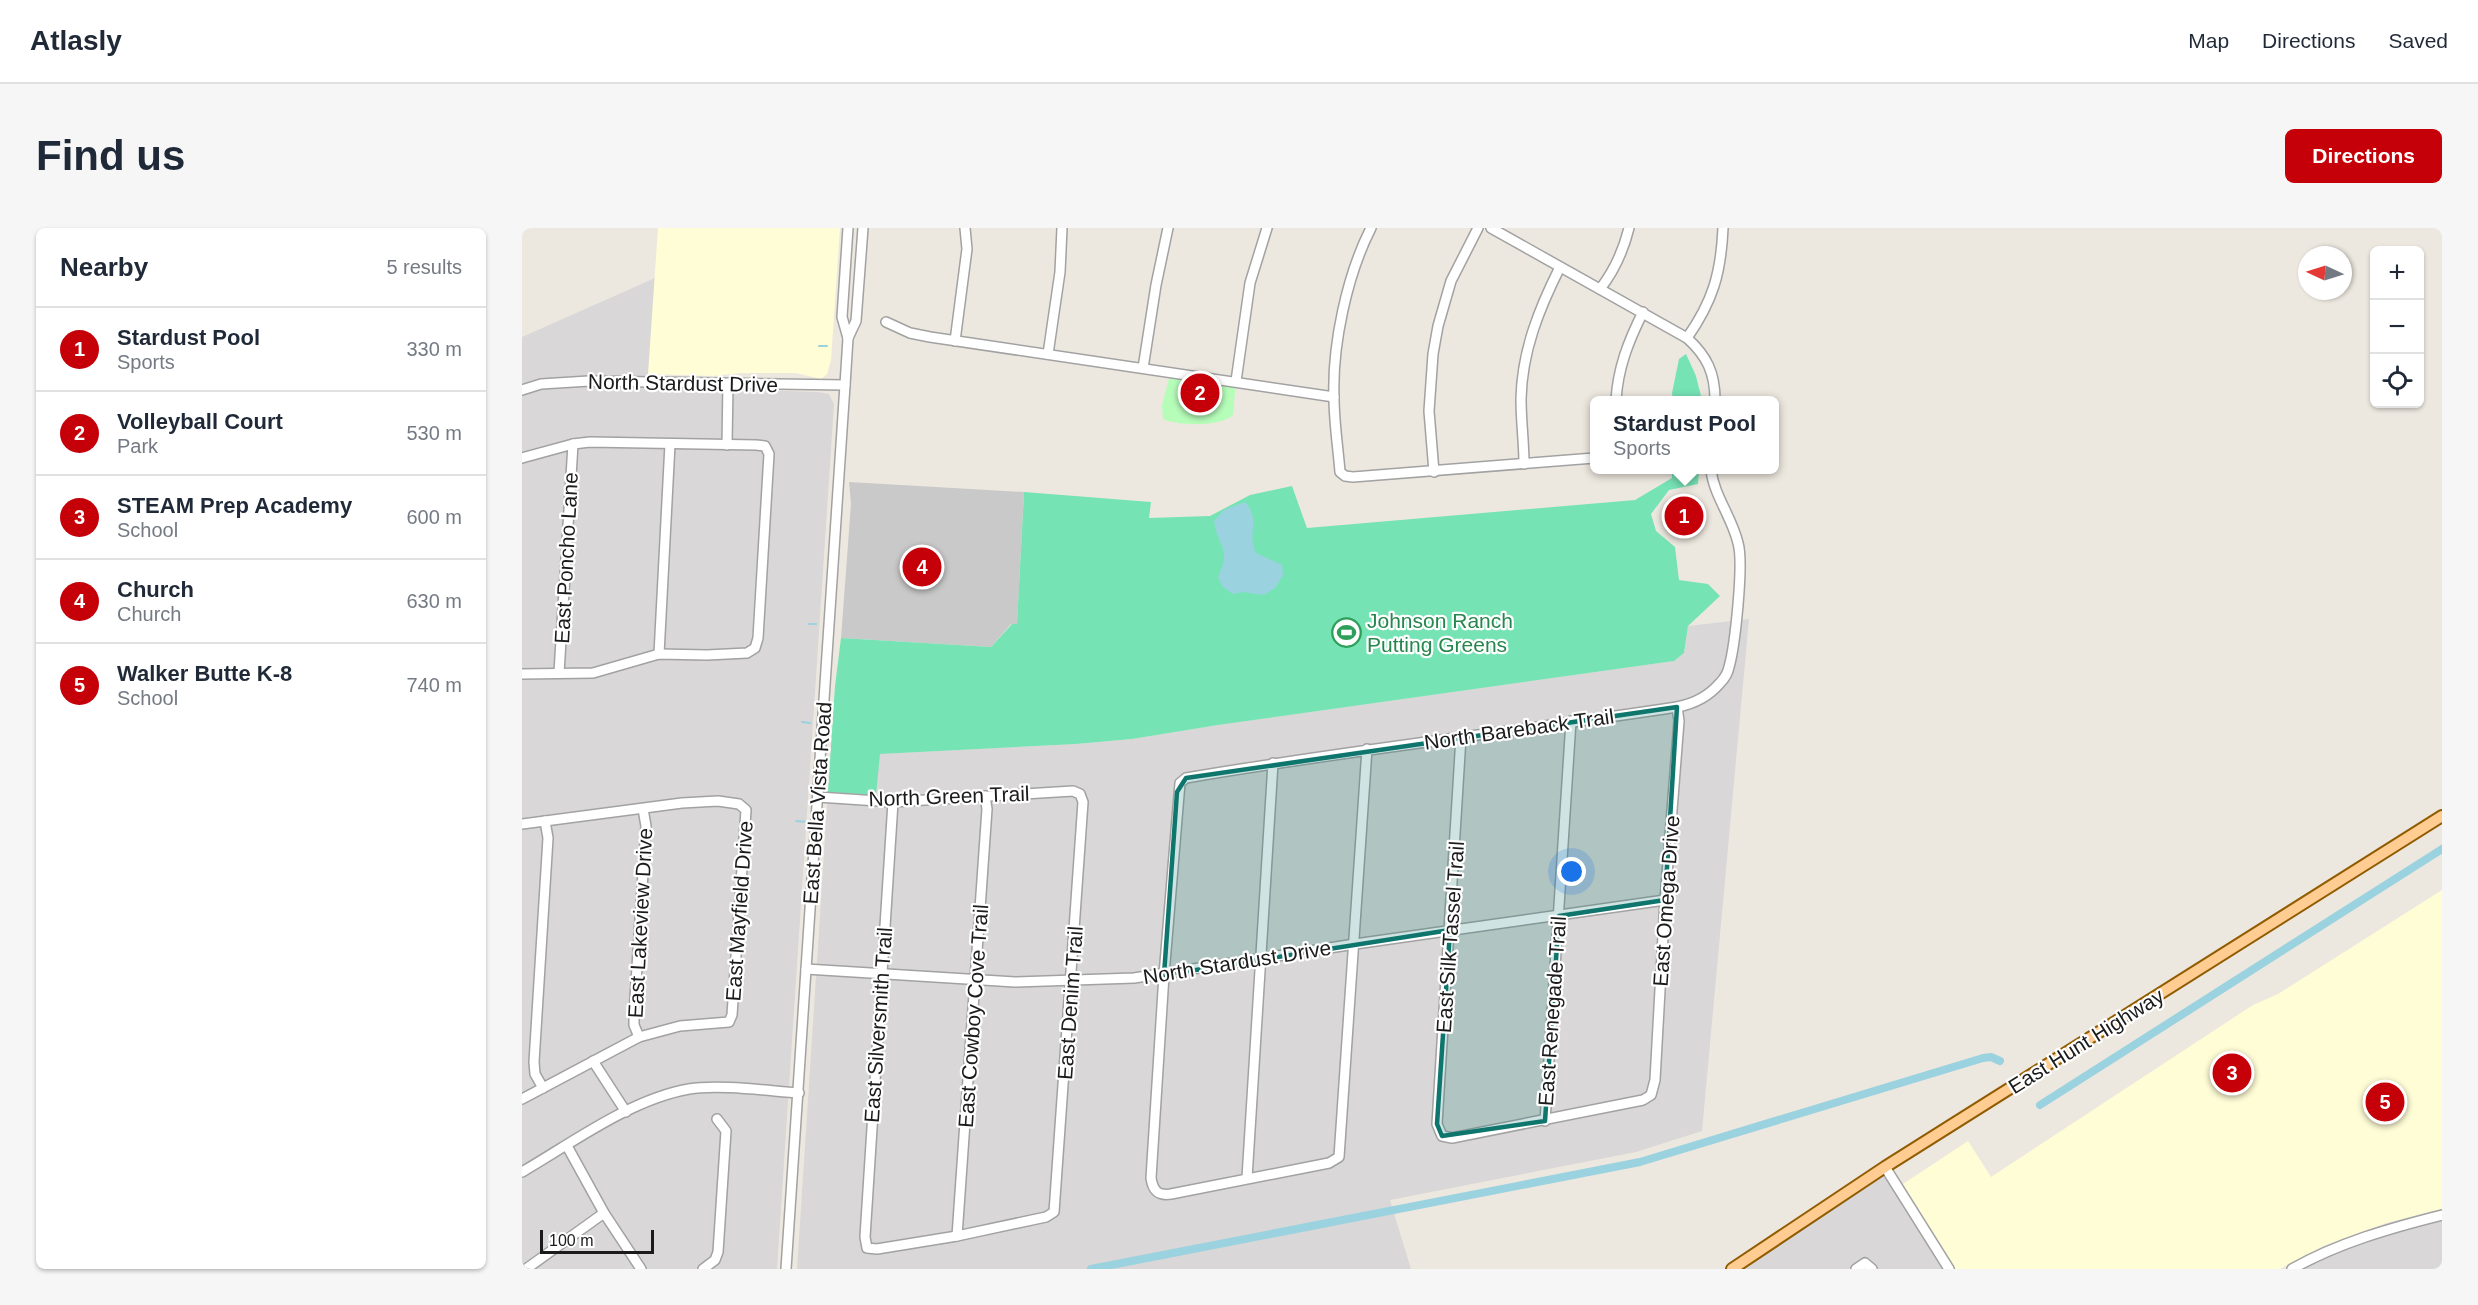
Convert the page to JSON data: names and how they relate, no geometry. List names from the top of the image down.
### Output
{
  "streets": {
    "main road": ["East Hunt Highway"],
    "street": [
      "North Stardust Drive",
      "East Poncho Lane",
      "North Bareback Trail",
      "North Green Trail",
      "East Bella Vista Road",
      "East Omega Drive",
      "East Mayfield Drive",
      "East Lakeview Drive",
      "East Silk Tassel Trail",
      "East Denim Trail",
      "East Renegade Trail",
      "East Cowboy Cove Trail",
      "East Silversmith Trail"
    ]
  },
  "crossings": [
    ["North Stardust Drive", "North Bareback Trail"],
    ["North Stardust Drive", "East Bella Vista Road"],
    ["North Stardust Drive", "East Omega Drive"],
    ["North Stardust Drive", "East Silk Tassel Trail"],
    ["North Stardust Drive", "East Denim Trail"],
    ["North Stardust Drive", "East Renegade Trail"],
    ["North Stardust Drive", "East Cowboy Cove Trail"],
    ["North Stardust Drive", "East Silversmith Trail"],
    ["North Bareback Trail", "East Omega Drive"],
    ["North Bareback Trail", "East Silk Tassel Trail"],
    ["North Bareback Trail", "East Renegade Trail"],
    ["North Green Trail", "East Bella Vista Road"],
    ["North Green Trail", "East Denim Trail"],
    ["North Green Trail", "East Cowboy Cove Trail"],
    ["North Green Trail", "East Silversmith Trail"],
    ["East Omega Drive", "East Silk Tassel Trail"],
    ["East Omega Drive", "East Renegade Trail"],
    ["East Mayfield Drive", "East Lakeview Drive"],
    ["East Silk Tassel Trail", "East Renegade Trail"],
    ["East Denim Trail", "East Cowboy Cove Trail"],
    ["East Denim Trail", "East Silversmith Trail"],
    ["East Cowboy Cove Trail", "East Silversmith Trail"]
  ],
  "places": {
    "sports": ["Johnson Ranch Putting Greens"]
  },
  "scale_bar": "100 m",
  "north": "left",
  "page": {
    "header": "Atlasly",
    "nav": ["Map", "Directions", "Saved"],
    "buttons": "Directions",
    "title": "Find us",
    "heading": ["Nearby", "5 results"],
    "map_buttons": ["+", "−"],
    "list": [
      {
        "mark": "1",
        "name": "Stardust Pool",
        "note": "Sports",
        "value": "330 m"
      },
      {
        "mark": "2",
        "name": "Volleyball Court",
        "note": "Park",
        "value": "530 m"
      },
      {
        "mark": "3",
        "name": "STEAM Prep Academy",
        "note": "School",
        "value": "600 m"
      },
      {
        "mark": "4",
        "name": "Church",
        "note": "Church",
        "value": "630 m"
      },
      {
        "mark": "5",
        "name": "Walker Butte K-8",
        "note": "School",
        "value": "740 m"
      }
    ],
    "pins": [
      "2",
      "1",
      "4",
      "3",
      "5"
    ],
    "popup": ["Stardust Pool", "Sports"],
    "scale": "100 m"
  }
}
